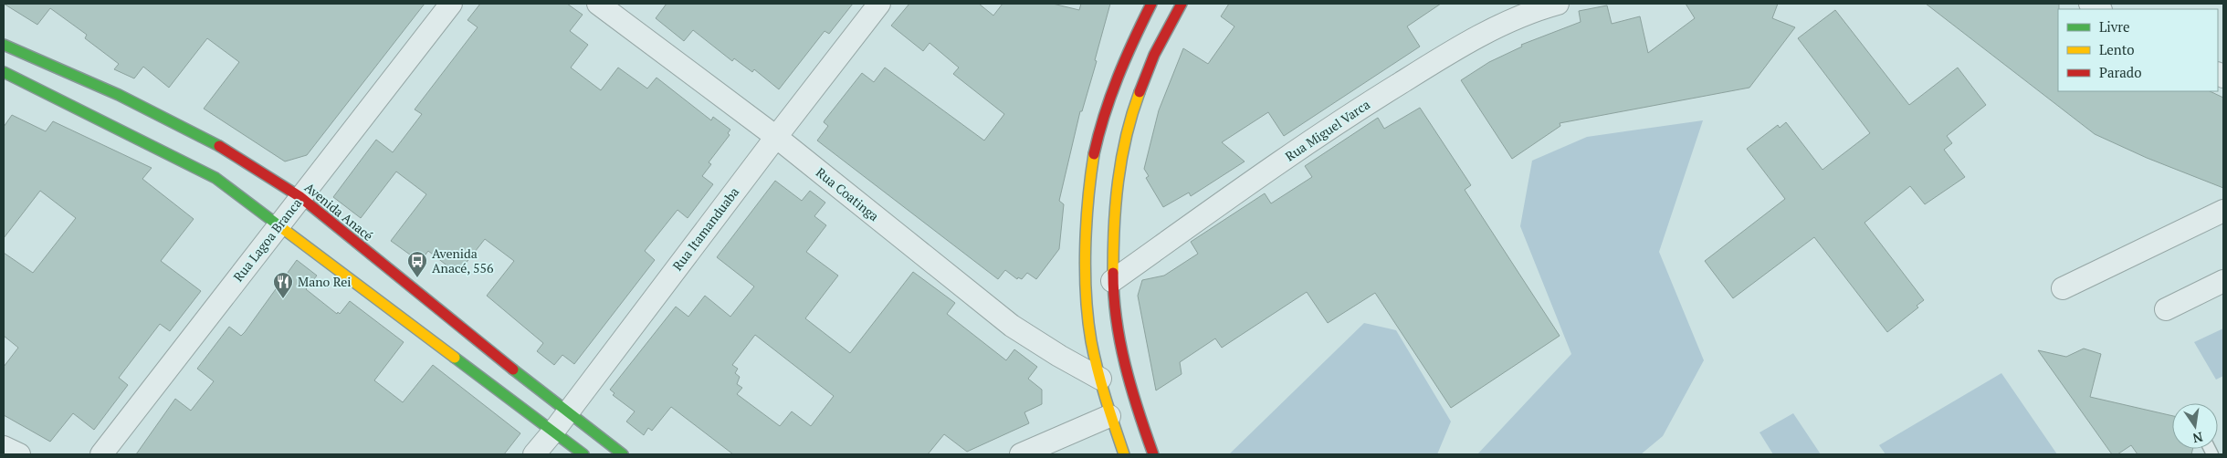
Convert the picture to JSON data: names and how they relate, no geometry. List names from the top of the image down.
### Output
{
  "streets": {
    "street": [
      "Rua Miguel Varca",
      "Rua Coatinga",
      "Avenida Anacé",
      "Rua Itamanduaba",
      "Rua Lagoa Branca"
    ]
  },
  "crossings": [
    ["Rua Coatinga", "Rua Itamanduaba"],
    ["Avenida Anacé", "Rua Itamanduaba"],
    ["Avenida Anacé", "Rua Lagoa Branca"]
  ],
  "places": {
    "bus stop": ["Avenida Anacé, 556"],
    "restaurant": ["Mano Rei"]
  },
  "legend": ["Livre", "Lento", "Parado"],
  "north": "bottom"
}
